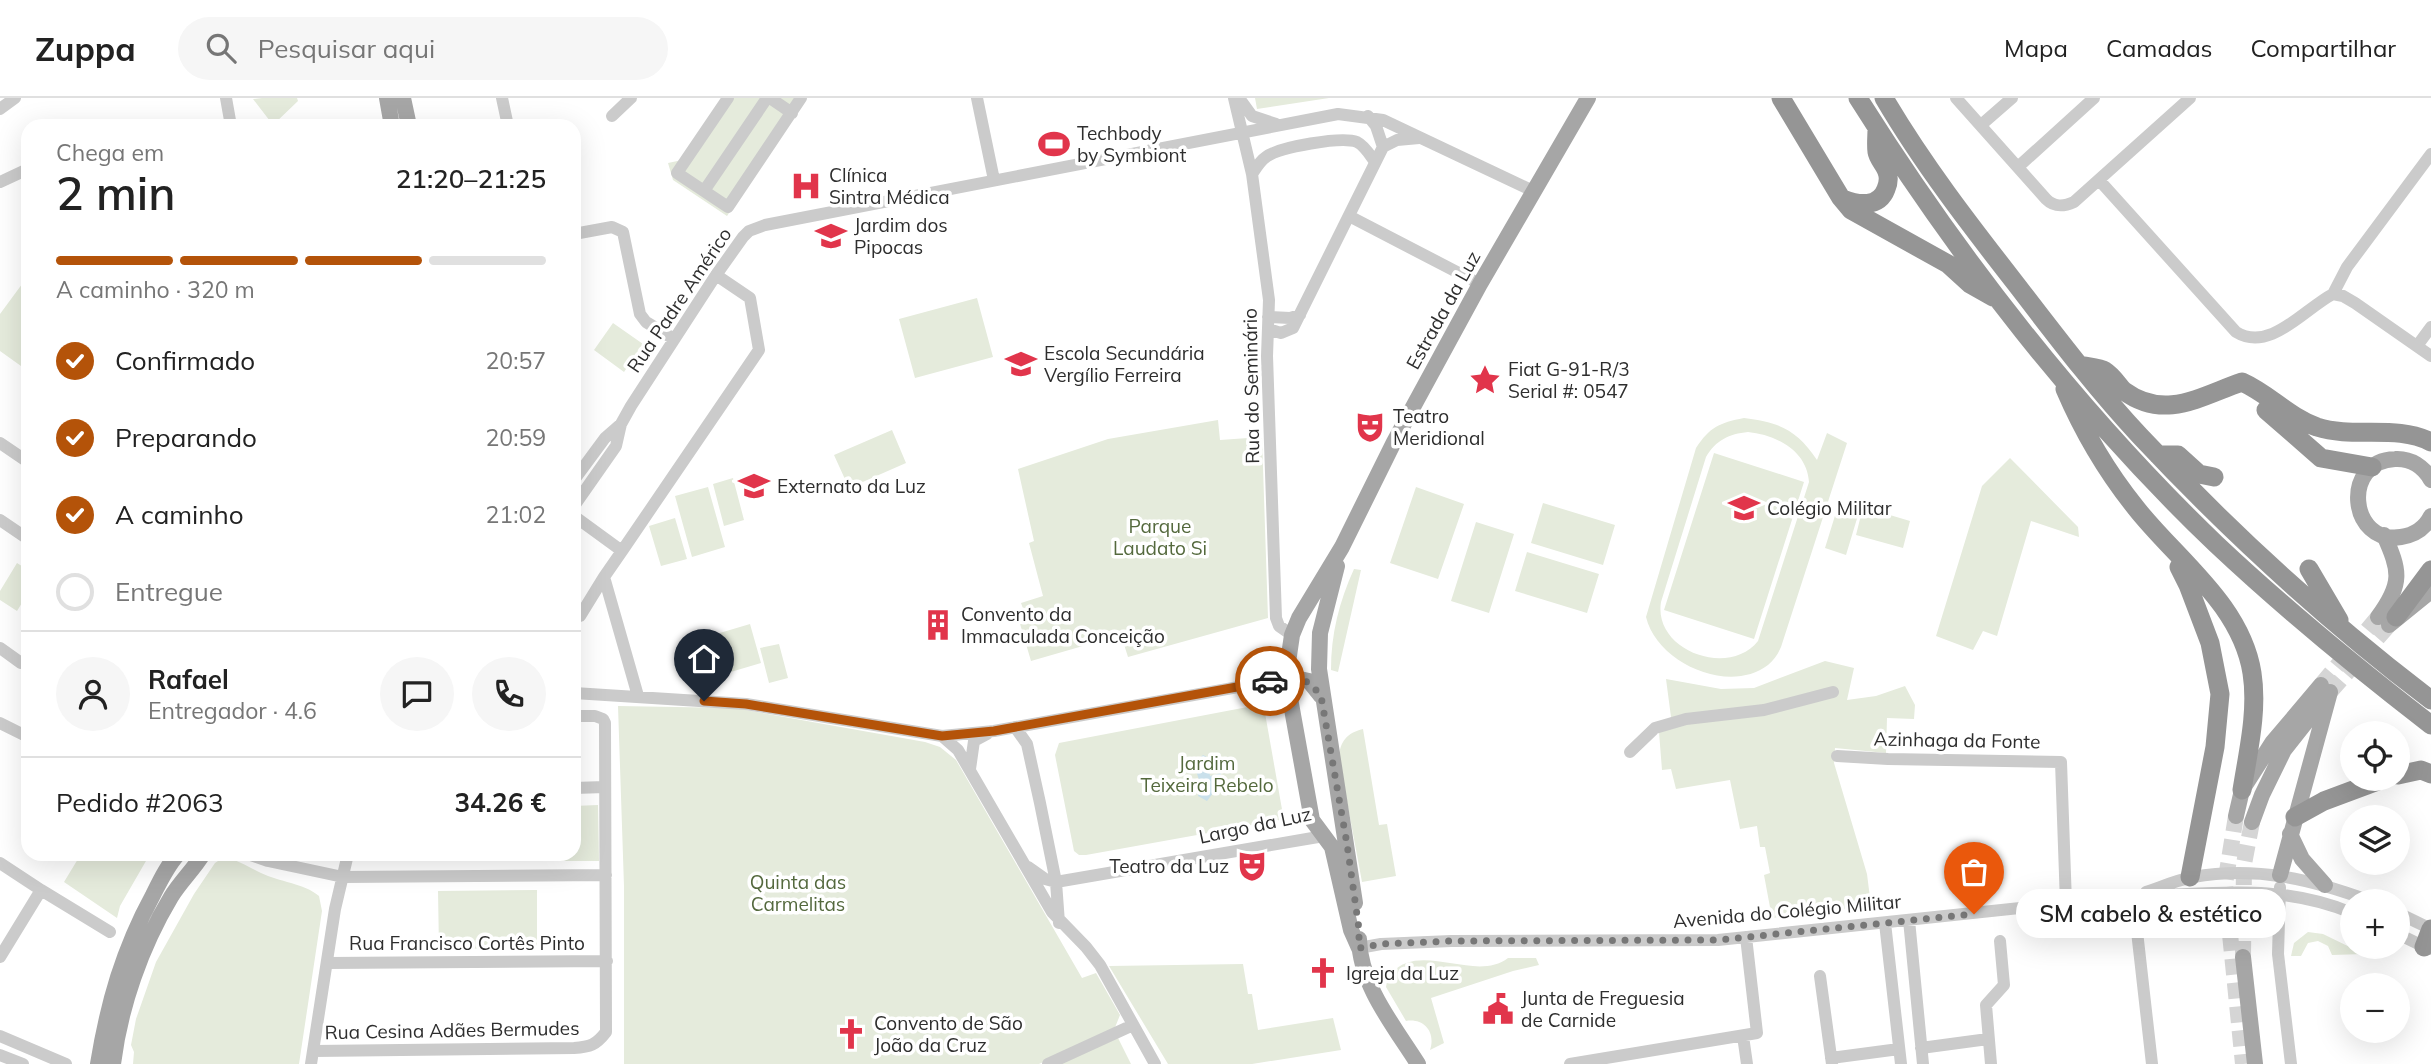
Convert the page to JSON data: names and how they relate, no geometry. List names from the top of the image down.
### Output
{
  "streets": {
    "main road": ["Estrada da Luz", "Largo da Luz"],
    "street": [
      "Rua Padre Américo",
      "Rua do Seminário",
      "Azinhaga da Fonte",
      "Avenida do Colégio Militar",
      "Rua Francisco Cortês Pinto",
      "Rua Cesina Adães Bermudes"
    ]
  },
  "crossings": [
    ["Rua Padre Américo", "Estrada da Luz"],
    ["Rua Padre Américo", "Rua do Seminário"],
    ["Estrada da Luz", "Rua do Seminário"],
    ["Estrada da Luz", "Largo da Luz"],
    ["Azinhaga da Fonte", "Avenida do Colégio Militar"],
    ["Rua Francisco Cortês Pinto", "Rua Cesina Adães Bermudes"]
  ],
  "parks": ["Parque Laudato Si", "Jardim Teixeira Rebelo", "Quinta das Carmelitas"],
  "places": {
    "sports": ["Techbody by Symbiont"],
    "hospital": ["Clínica Sintra Médica"],
    "school or university": [
      "Jardim dos Pipocas",
      "Escola Secundária Vergílio Ferreira",
      "Externato da Luz",
      "Colégio Militar"
    ],
    "place": ["Fiat G-91-R/3 Serial #: 0547"],
    "theatre": ["Teatro Meridional", "Teatro da Luz"],
    "building": ["Convento da Immaculada Conceição"],
    "other": ["SM cabelo & estético"],
    "church": ["Igreja da Luz", "Convento de São João da Cruz"],
    "public building": ["Junta de Freguesia de Carnide"]
  },
  "page": {
    "header": "Zuppa",
    "search": "Pesquisar aqui",
    "nav": ["Mapa", "Camadas", "Compartilhar"],
    "heading": ["2 min", "Chega em", "21:20–21:25"],
    "panel": [
      "Rafael",
      "Entregador · 4.6",
      "Pedido #2063",
      "34.26 €"
    ],
    "bar": "A caminho · 320 m",
    "list": [
      ["Confirmado", "20:57"],
      ["Preparando", "20:59"],
      ["A caminho", "21:02"],
      "Entregue"
    ],
    "map_buttons": ["+", "−"],
    "bubble": "SM cabelo & estético"
  }
}
